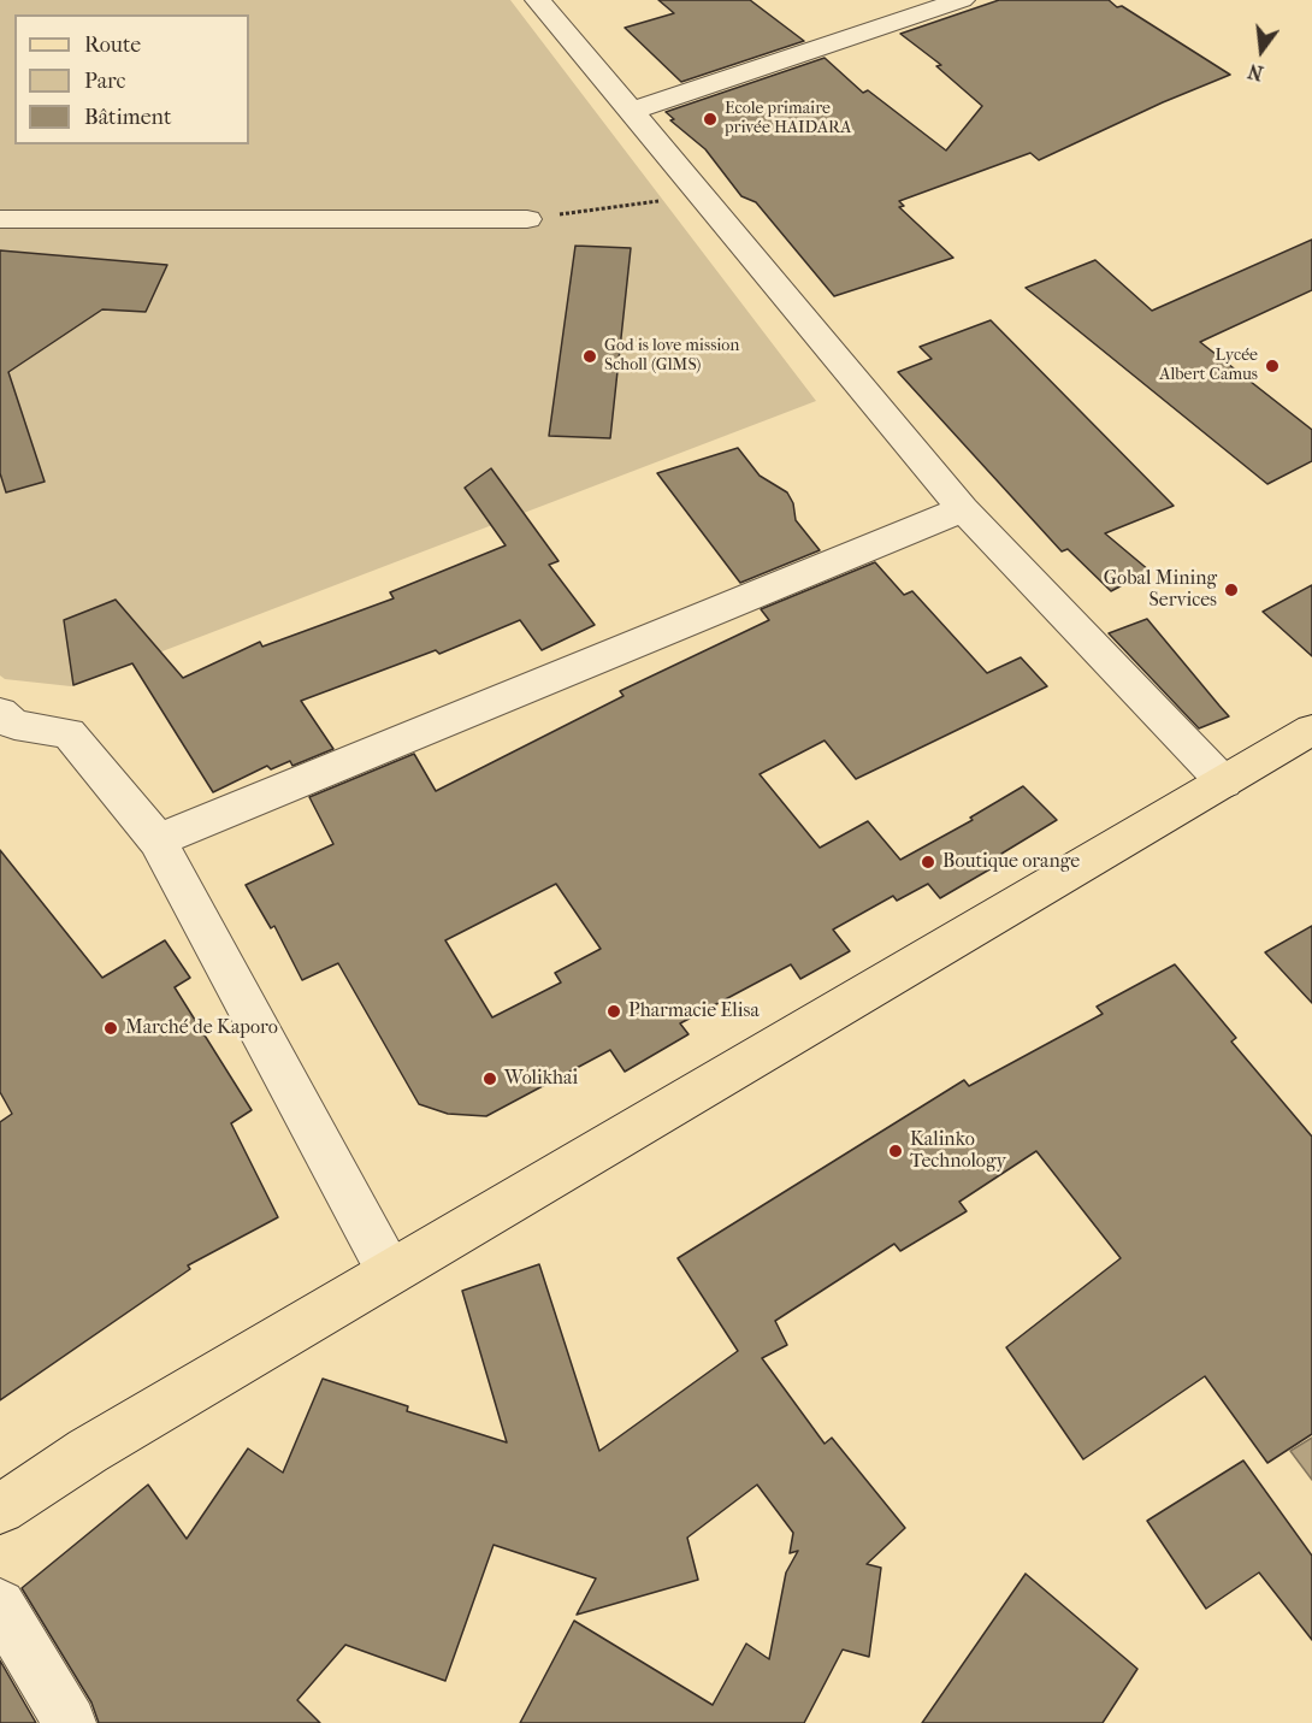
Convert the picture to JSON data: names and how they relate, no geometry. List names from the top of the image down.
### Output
{
  "places": [
    "Ecole primaire privée HAIDARA",
    "God is love mission Scholl (GlMS)",
    "Lycée Albert Camus",
    "Gobal Mining Services",
    "Boutique orange",
    "Pharmacie Elisa",
    "Marché de Kaporo",
    "Wolikhai",
    "Kalinko Technology"
  ],
  "legend": ["Route", "Parc", "Bâtiment"],
  "north": "bottom"
}
